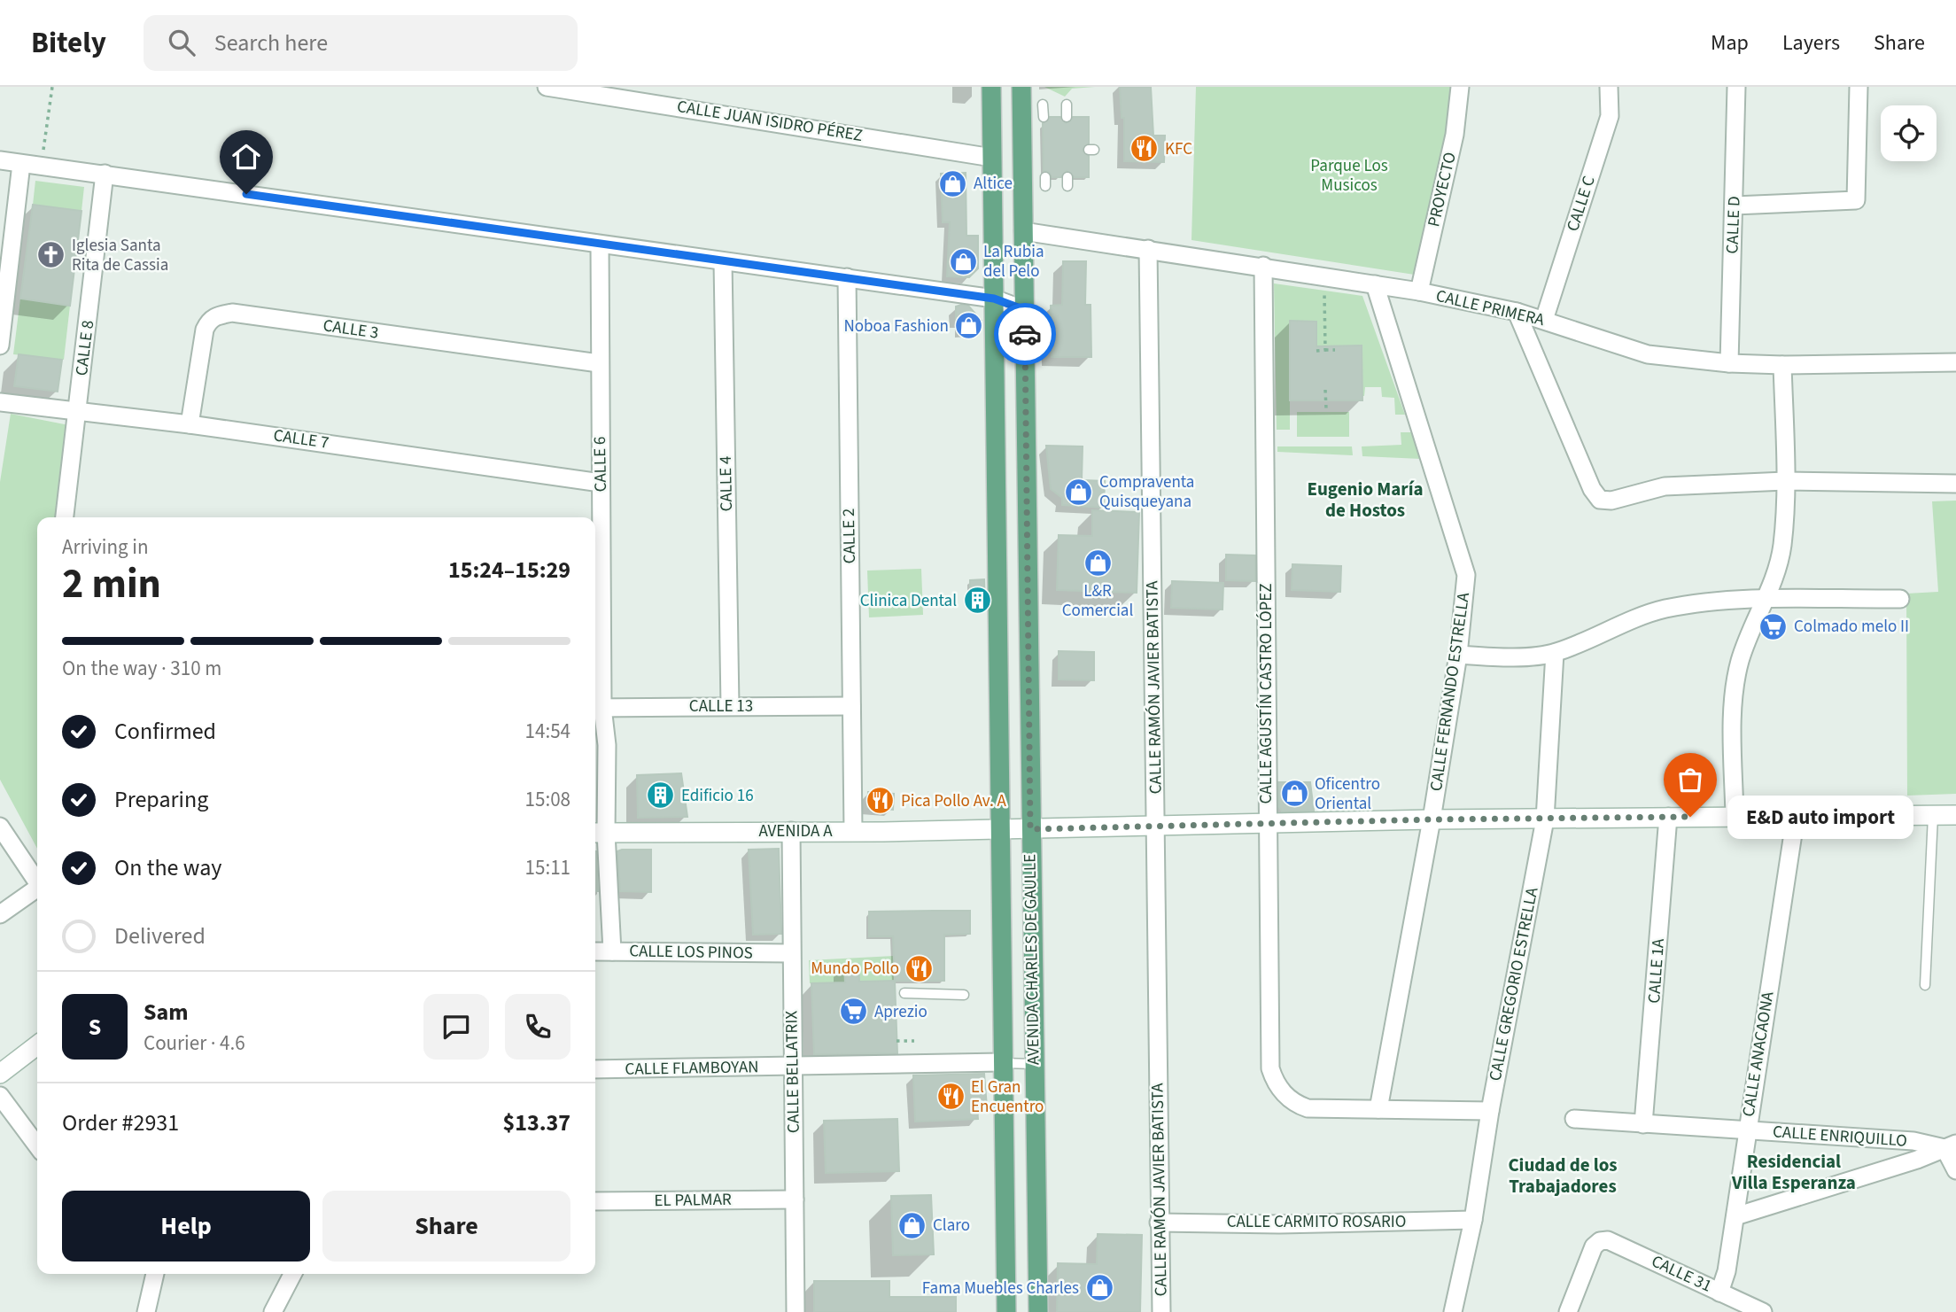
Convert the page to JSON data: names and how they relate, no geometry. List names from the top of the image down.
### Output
{
  "streets": {
    "main road": ["AVENIDA A", "AVENIDA CHARLES DE GAULLE"],
    "street": [
      "CALLE JUAN ISIDRO PÉREZ",
      "PROYECTO",
      "CALLE C",
      "CALLE D",
      "CALLE PRIMERA",
      "CALLE 3",
      "CALLE 8",
      "CALLE 7",
      "CALLE 6",
      "CALLE 4",
      "CALLE 2",
      "CALLE RAMÓN JAVIER BATISTA",
      "CALLE FERNANDO ESTRELLA",
      "CALLE AGUSTÍN CASTRO LÓPEZ",
      "CALLE 13",
      "CALLE LOS PINOS",
      "CALLE 1A",
      "CALLE GREGORIO ESTRELLA",
      "CALLE ANACAONA",
      "CALLE FLAMBOYAN",
      "CALLE BELLATRIX",
      "CALLE ENRIQUILLO",
      "EL PALMAR",
      "CALLE CARMITO ROSARIO",
      "CALLE 31"
    ]
  },
  "crossings": [
    ["CALLE JUAN ISIDRO PÉREZ", "AVENIDA CHARLES DE GAULLE"],
    ["PROYECTO", "CALLE PRIMERA"],
    ["CALLE C", "CALLE PRIMERA"],
    ["CALLE D", "CALLE PRIMERA"],
    ["CALLE PRIMERA", "CALLE RAMÓN JAVIER BATISTA"],
    ["CALLE PRIMERA", "CALLE FERNANDO ESTRELLA"],
    ["CALLE PRIMERA", "CALLE AGUSTÍN CASTRO LÓPEZ"],
    ["CALLE PRIMERA", "AVENIDA CHARLES DE GAULLE"],
    ["CALLE 3", "CALLE 7"],
    ["CALLE 3", "CALLE 6"],
    ["CALLE 8", "CALLE 7"],
    ["CALLE 7", "CALLE 6"],
    ["CALLE 6", "CALLE 13"],
    ["CALLE 6", "AVENIDA A"],
    ["CALLE 6", "CALLE LOS PINOS"],
    ["CALLE 4", "CALLE 13"],
    ["CALLE 2", "CALLE 13"],
    ["CALLE 2", "AVENIDA A"],
    ["CALLE RAMÓN JAVIER BATISTA", "AVENIDA A"],
    ["CALLE RAMÓN JAVIER BATISTA", "CALLE CARMITO ROSARIO"],
    ["CALLE FERNANDO ESTRELLA", "CALLE AGUSTÍN CASTRO LÓPEZ"],
    ["CALLE FERNANDO ESTRELLA", "AVENIDA A"],
    ["CALLE AGUSTÍN CASTRO LÓPEZ", "AVENIDA A"],
    ["CALLE AGUSTÍN CASTRO LÓPEZ", "CALLE GREGORIO ESTRELLA"],
    ["AVENIDA A", "AVENIDA CHARLES DE GAULLE"],
    ["AVENIDA A", "CALLE 1A"],
    ["AVENIDA A", "CALLE GREGORIO ESTRELLA"],
    ["AVENIDA A", "CALLE ANACAONA"],
    ["AVENIDA A", "CALLE BELLATRIX"],
    ["CALLE LOS PINOS", "CALLE BELLATRIX"],
    ["AVENIDA CHARLES DE GAULLE", "CALLE FLAMBOYAN"],
    ["CALLE 1A", "CALLE ENRIQUILLO"],
    ["CALLE GREGORIO ESTRELLA", "CALLE CARMITO ROSARIO"],
    ["CALLE ANACAONA", "CALLE ENRIQUILLO"],
    ["CALLE ANACAONA", "CALLE 31"],
    ["CALLE FLAMBOYAN", "CALLE BELLATRIX"],
    ["CALLE BELLATRIX", "EL PALMAR"]
  ],
  "districts": ["Eugenio María de Hostos", "Residencial Villa Esperanza", "Ciudad de los Trabajadores"],
  "parks": ["Parque Los Musicos"],
  "places": {
    "restaurant": [
      "KFC",
      "Pica Pollo Av. A",
      "Mundo Pollo",
      "El Gran Encuentro"
    ],
    "shop": [
      "Altice",
      "La Rubia del Pelo",
      "Noboa Fashion",
      "Compraventa Quisqueyana",
      "L&R Comercial",
      "Oficentro Oriental",
      "Claro",
      "Fama Muebles Charles"
    ],
    "church": ["Iglesia Santa Rita de Cassia"],
    "building": ["Clinica Dental", "Edificio 16"],
    "supermarket": ["Colmado melo II", "Aprezio"],
    "other": ["E&D auto import"]
  },
  "page": {
    "header": "Bitely",
    "search": "Search here",
    "nav": ["Map", "Layers", "Share"],
    "heading": ["2 min", "Arriving in", "15:24–15:29"],
    "panel": [
      "Sam",
      "Courier · 4.6",
      "Order #2931",
      "$13.37"
    ],
    "bar": "On the way · 310 m",
    "list": [
      ["Confirmed", "14:54"],
      ["Preparing", "15:08"],
      ["On the way", "15:11"],
      "Delivered"
    ],
    "bubble": "E&D auto import",
    "round": "S",
    "buttons": ["Help", "Share"]
  }
}
